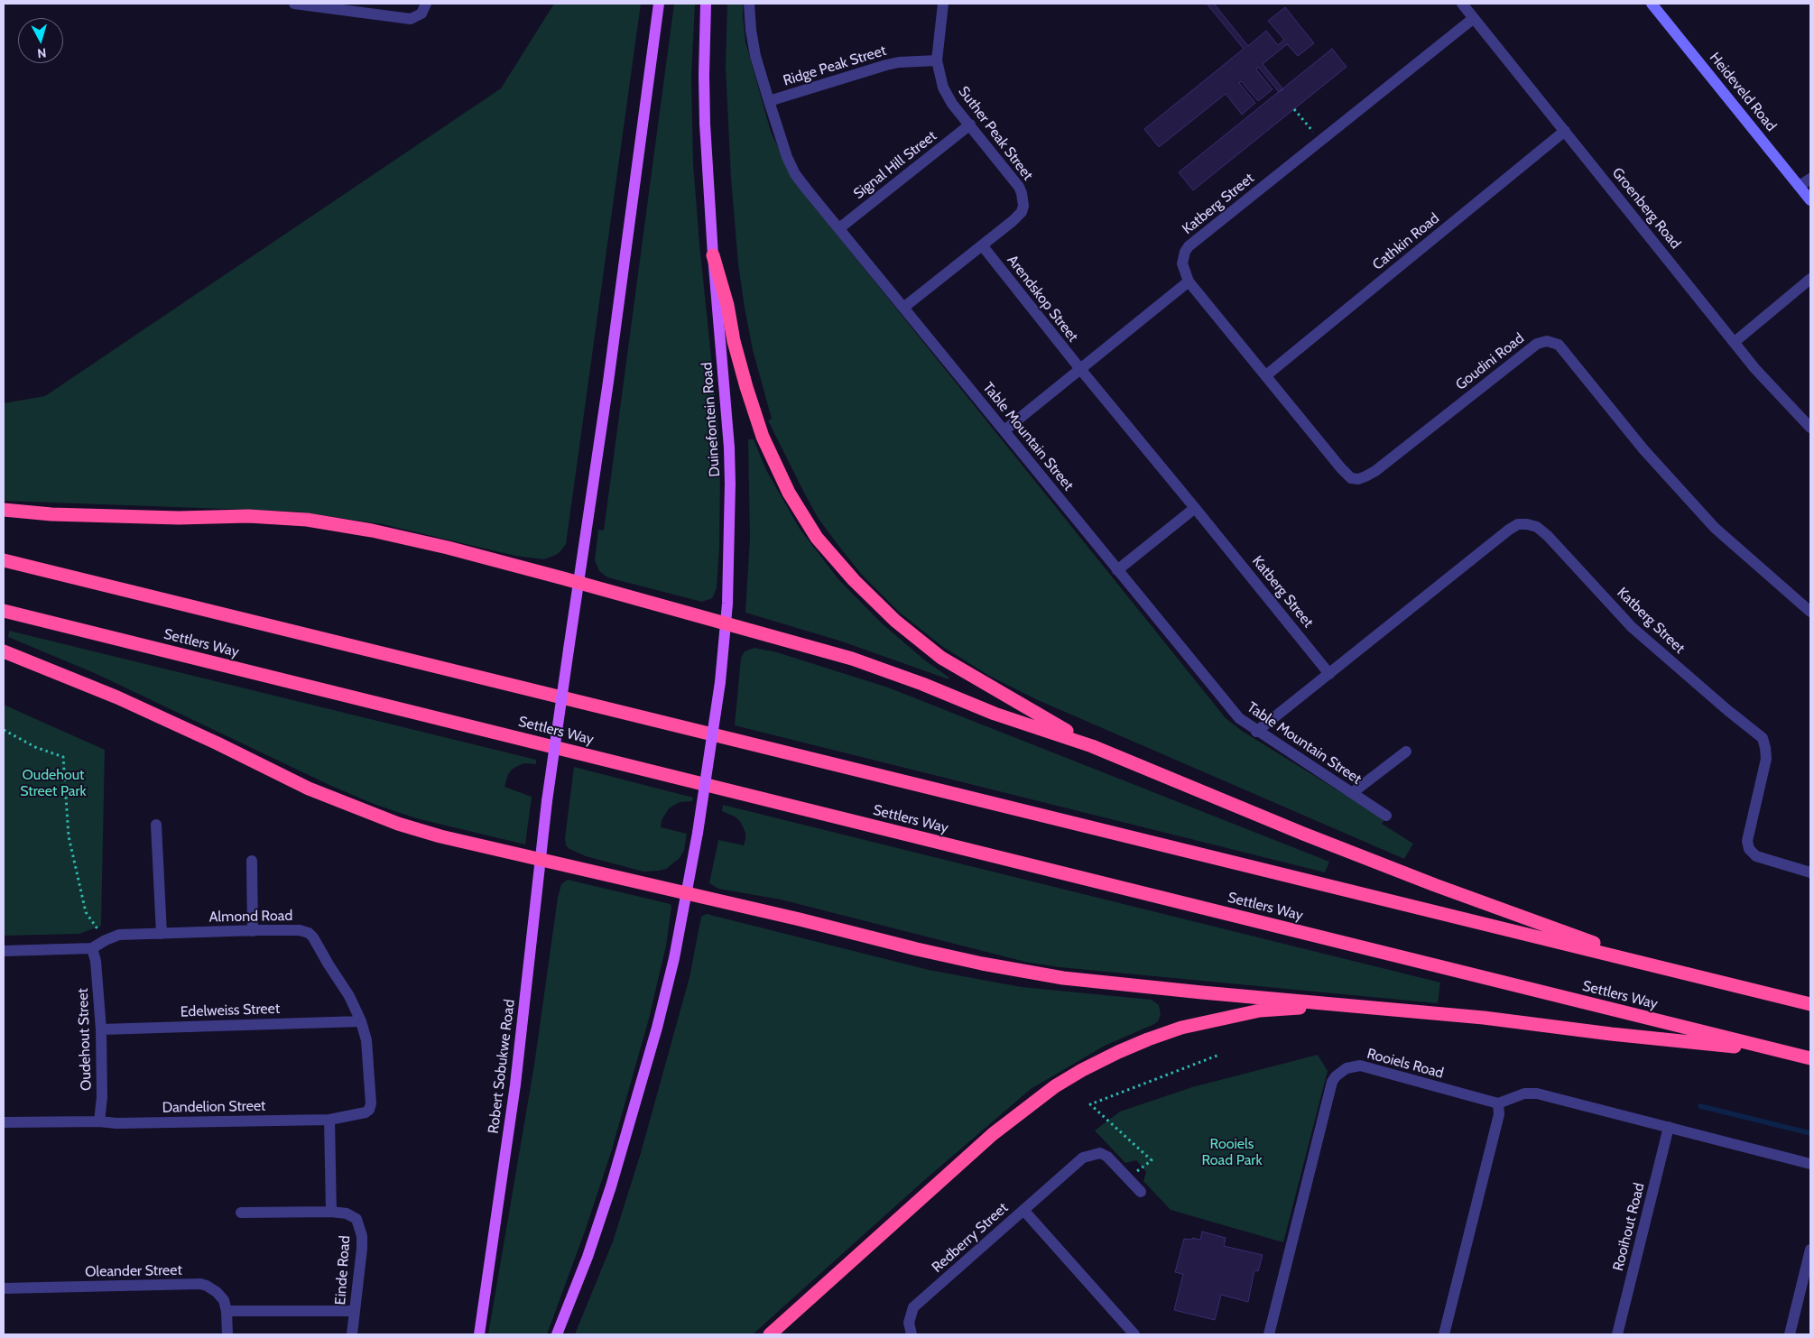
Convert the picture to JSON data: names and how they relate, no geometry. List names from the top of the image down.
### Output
{
  "streets": {
    "highway": ["Settlers Way"],
    "main road": ["Duinefontein Road", "Robert Sobukwe Road"],
    "street": [
      "Ridge Peak Street",
      "Heideveld Road",
      "Suther Peak Street",
      "Signal Hill Street",
      "Katberg Street",
      "Groenberg Road",
      "Cathkin Road",
      "Arendskop Street",
      "Goudini Road",
      "Table Mountain Street",
      "Almond Road",
      "Edelweiss Street",
      "Oudehout Street",
      "Rooiels Road",
      "Dandelion Street",
      "Rooihout Road",
      "Redberry Street",
      "Einde Road",
      "Oleander Street"
    ]
  },
  "crossings": [
    ["Ridge Peak Street", "Suther Peak Street"],
    ["Ridge Peak Street", "Table Mountain Street"],
    ["Suther Peak Street", "Signal Hill Street"],
    ["Suther Peak Street", "Arendskop Street"],
    ["Suther Peak Street", "Table Mountain Street"],
    ["Signal Hill Street", "Table Mountain Street"],
    ["Katberg Street", "Groenberg Road"],
    ["Katberg Street", "Arendskop Street"],
    ["Katberg Street", "Goudini Road"],
    ["Groenberg Road", "Cathkin Road"],
    ["Cathkin Road", "Goudini Road"],
    ["Almond Road", "Edelweiss Street"],
    ["Almond Road", "Oudehout Street"],
    ["Almond Road", "Dandelion Street"],
    ["Edelweiss Street", "Oudehout Street"],
    ["Oudehout Street", "Dandelion Street"]
  ],
  "parks": ["Oudehout Street Park", "Rooiels Road Park"],
  "north": "bottom"
}
